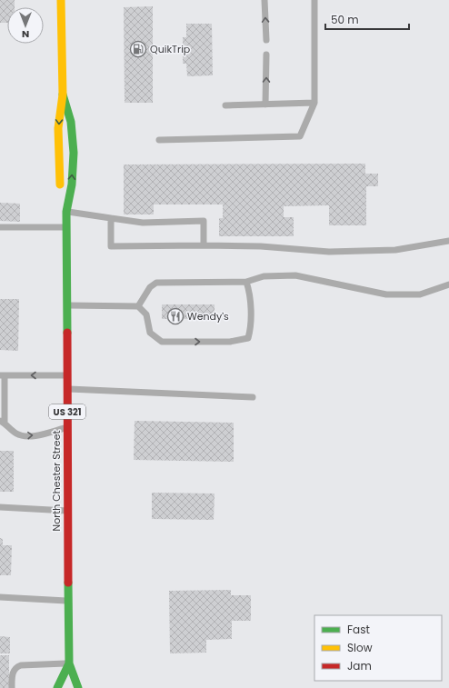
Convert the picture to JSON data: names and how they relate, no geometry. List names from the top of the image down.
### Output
{
  "streets": {
    "highway": ["US 321", "North Chester Street"]
  },
  "places": {
    "fuel station": ["QuikTrip"],
    "restaurant": ["Wendy's"]
  },
  "legend": ["Fast", "Slow", "Jam"],
  "scale_bar": "50 m",
  "north": "bottom"
}
